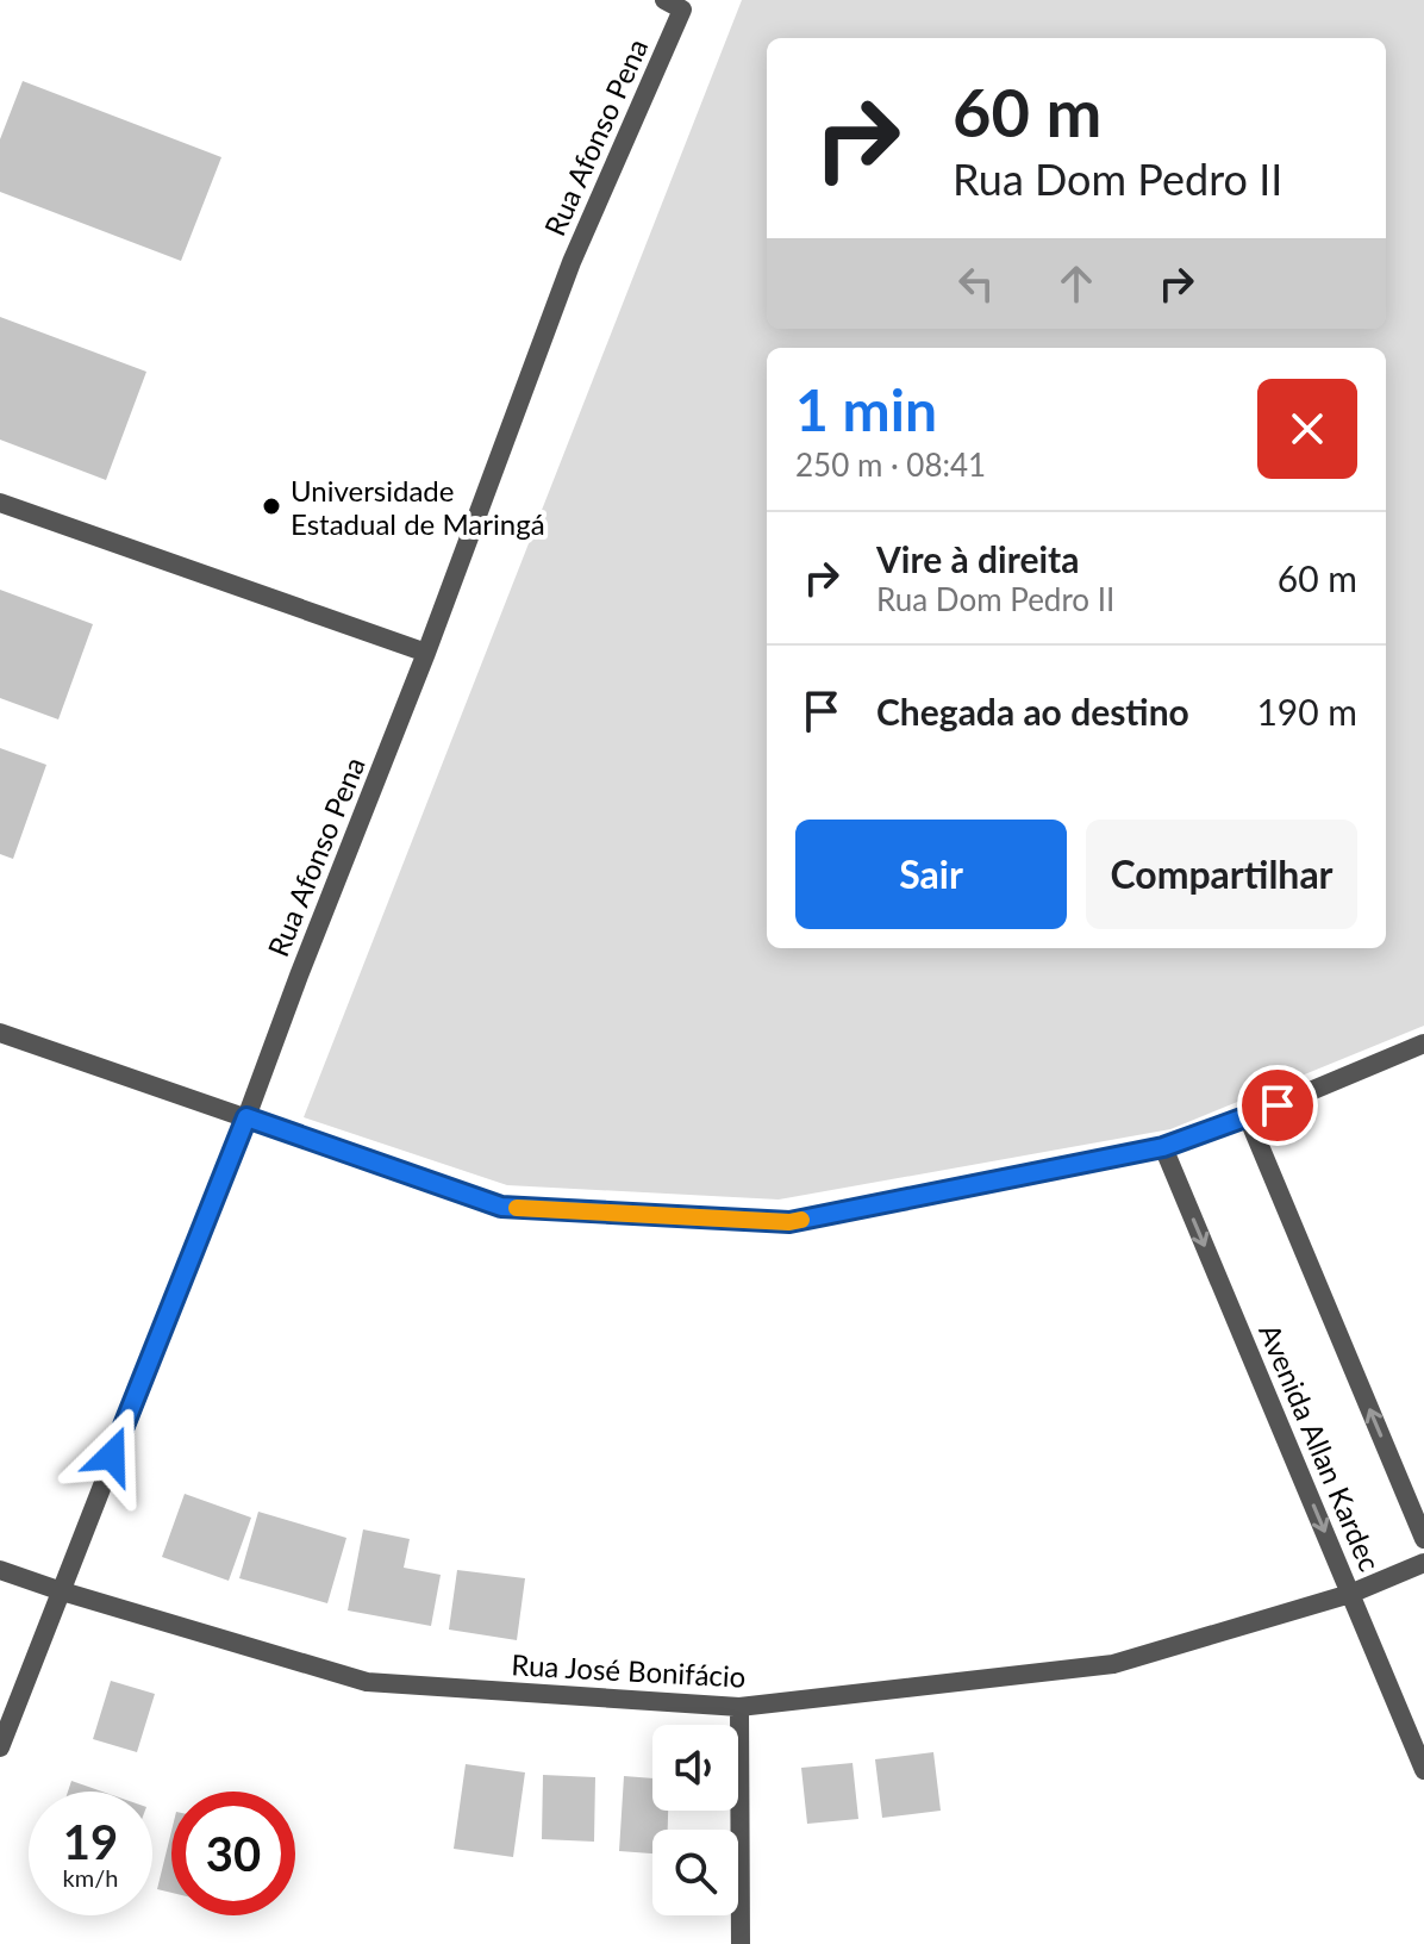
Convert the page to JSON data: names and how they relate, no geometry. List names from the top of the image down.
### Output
{
  "streets": {
    "street": ["Rua Afonso Pena", "Avenida Allan Kardec", "Rua José Bonifácio"]
  },
  "crossings": [
    ["Rua Afonso Pena", "Rua José Bonifácio"],
    ["Avenida Allan Kardec", "Rua José Bonifácio"]
  ],
  "places": ["Universidade Estadual de Maringá"],
  "page": {
    "turn": ["60 m", "Rua Dom Pedro II"],
    "heading": ["1 min", "250 m · 08:41"],
    "list": [
      {
        "name": "Vire à direita",
        "note": "Rua Dom Pedro II",
        "value": "60 m"
      },
      {
        "name": "Chegada ao destino",
        "value": "190 m"
      }
    ],
    "buttons": ["Sair", "Compartilhar"],
    "speed": "19 km/h",
    "limit": "30"
  }
}
